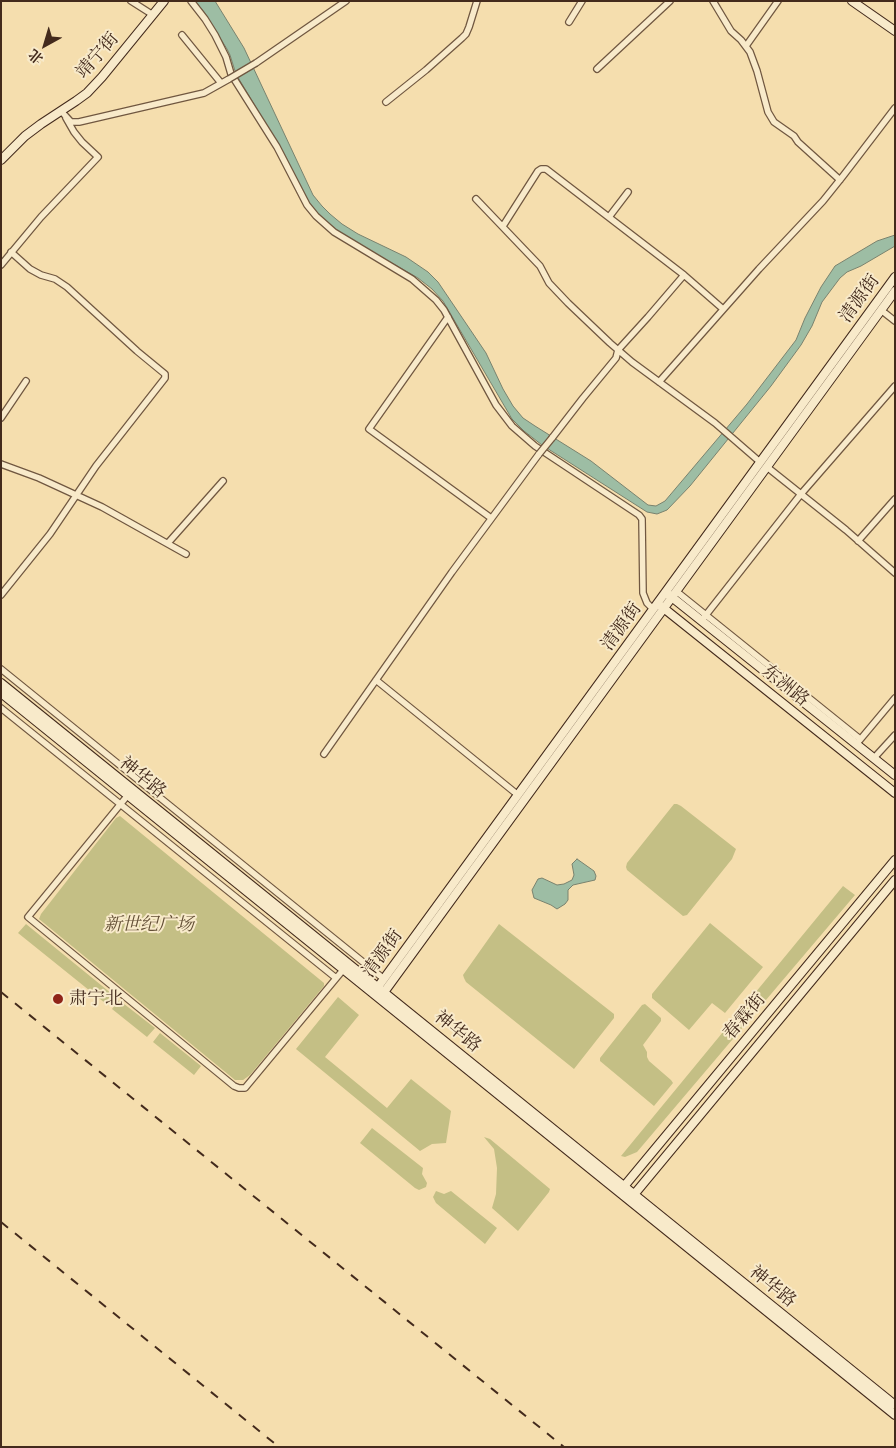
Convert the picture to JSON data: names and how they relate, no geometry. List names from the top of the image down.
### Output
{
  "streets": {
    "main road": [
      "靖宁街",
      "清源街",
      "东洲路",
      "神华路",
      "春霖街"
    ]
  },
  "crossings": [
    ["清源街", "东洲路"],
    ["清源街", "神华路"],
    ["神华路", "春霖街"]
  ],
  "parks": ["新世纪广场"],
  "places": ["肃宁北"],
  "north": "bottom left"
}
